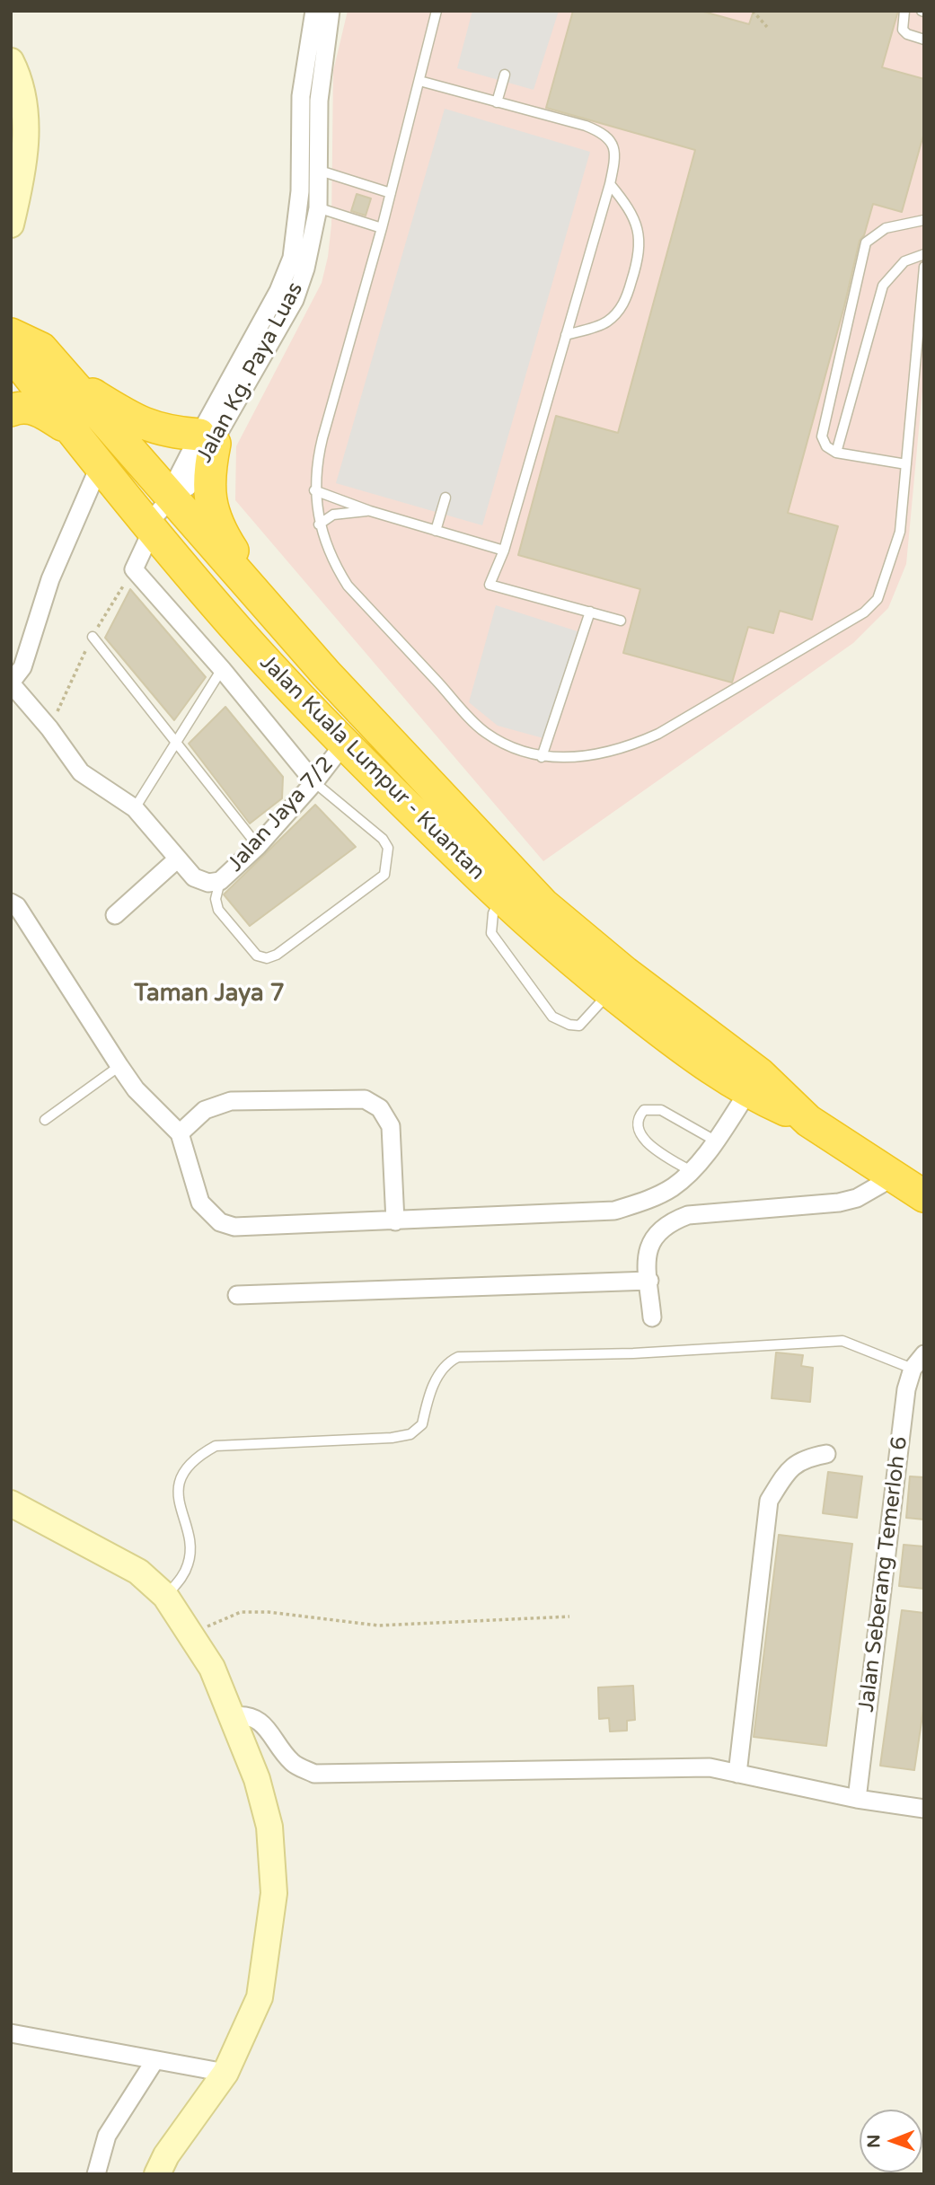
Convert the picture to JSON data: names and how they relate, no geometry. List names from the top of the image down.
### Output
{
  "streets": {
    "highway": ["Jalan Kuala Lumpur - Kuantan"],
    "street": ["Jalan Kg. Paya Luas", "Jalan Jaya 7/2", "Jalan Seberang Temerloh 6"]
  },
  "crossings": [
    ["Jalan Kg. Paya Luas", "Jalan Kuala Lumpur - Kuantan"],
    ["Jalan Kuala Lumpur - Kuantan", "Jalan Jaya 7/2"]
  ],
  "districts": ["Taman Jaya 7"],
  "north": "left"
}
